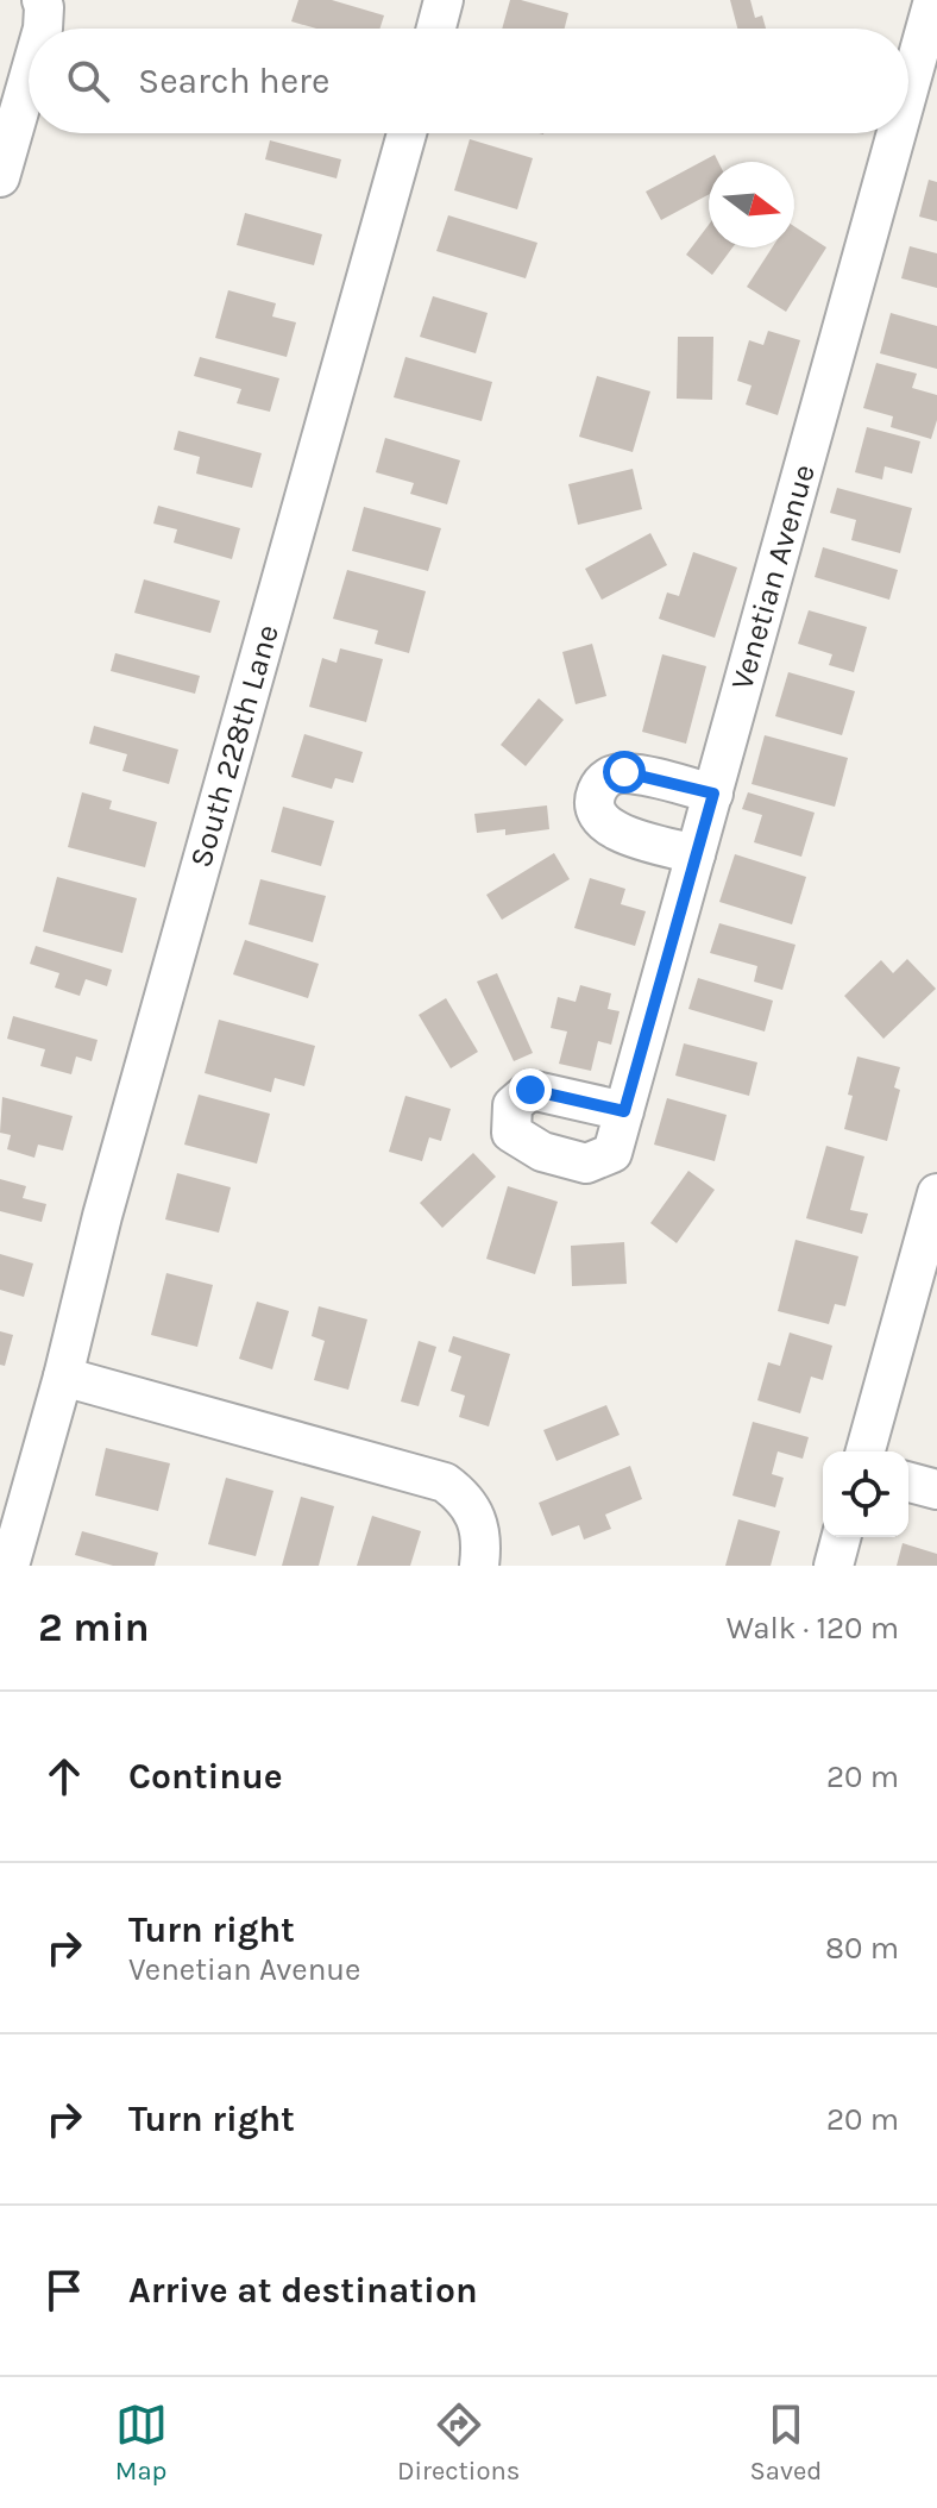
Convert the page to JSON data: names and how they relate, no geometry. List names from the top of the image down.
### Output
{
  "streets": {
    "street": ["Venetian Avenue", "South 228th Lane"]
  },
  "north": "right",
  "page": {
    "search": "Search here",
    "heading": ["2 min", "Walk · 120 m"],
    "list": [
      ["Continue", "20 m"],
      ["Turn right", "Venetian Avenue", "80 m"],
      ["Turn right", "20 m"],
      "Arrive at destination"
    ],
    "nav": ["Map", "Directions", "Saved"]
  }
}
